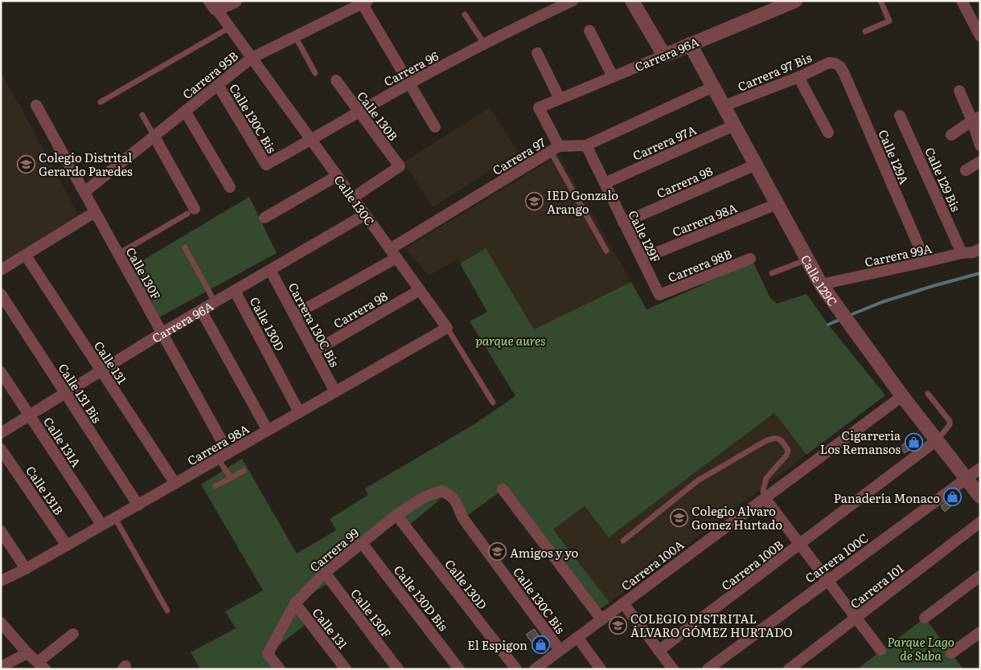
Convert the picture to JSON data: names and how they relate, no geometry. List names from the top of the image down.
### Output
{
  "streets": {
    "street": [
      "Carrera 96A",
      "Carrera 96",
      "Carrera 97 Bis",
      "Carrera 95B",
      "Calle 130B",
      "Calle 130C Bis",
      "Carrera 97A",
      "Carrera 97",
      "Calle 129A",
      "Calle 129 Bis",
      "Carrera 98",
      "Calle 130C",
      "Carrera 98A",
      "Calle 129F",
      "Carrera 99A",
      "Carrera 98B",
      "Calle 130F",
      "Calle 129C",
      "Calle 130D",
      "Carrera 130C Bis",
      "Calle 131",
      "Calle 131 Bis",
      "Calle 131A",
      "Calle 131B",
      "Carrera 99",
      "Carrera 100C",
      "Carrera 100A",
      "Carrera 100B",
      "Carrera 101",
      "Calle 130D Bis"
    ]
  },
  "crossings": [
    ["Carrera 96A", "Carrera 97"],
    ["Carrera 96A", "Calle 130C"],
    ["Carrera 96A", "Calle 130F"],
    ["Carrera 96A", "Calle 129C"],
    ["Carrera 96A", "Calle 130D"],
    ["Carrera 96A", "Carrera 130C Bis"],
    ["Carrera 96A", "Calle 131"],
    ["Carrera 96A", "Calle 131 Bis"],
    ["Carrera 96A", "Calle 131A"],
    ["Carrera 96", "Calle 130B"],
    ["Carrera 96", "Calle 130C Bis"],
    ["Carrera 96", "Calle 130C"],
    ["Carrera 97 Bis", "Calle 129A"],
    ["Carrera 97 Bis", "Calle 129C"],
    ["Carrera 95B", "Calle 130C Bis"],
    ["Carrera 95B", "Calle 130C"],
    ["Carrera 95B", "Calle 130F"],
    ["Calle 130B", "Calle 130C"],
    ["Calle 130C Bis", "Carrera 99"],
    ["Calle 130C Bis", "Carrera 100A"],
    ["Carrera 97A", "Calle 129F"],
    ["Carrera 97A", "Calle 129C"],
    ["Carrera 97", "Calle 130C"],
    ["Carrera 97", "Calle 129F"],
    ["Carrera 97", "Calle 129C"],
    ["Carrera 97", "Carrera 130C Bis"],
    ["Calle 129A", "Carrera 99A"],
    ["Calle 129 Bis", "Carrera 99A"],
    ["Carrera 98", "Calle 130C"],
    ["Carrera 98", "Calle 129F"],
    ["Carrera 98", "Calle 129C"],
    ["Carrera 98", "Carrera 130C Bis"],
    ["Calle 130C", "Carrera 98A"],
    ["Carrera 98A", "Calle 129F"],
    ["Carrera 98A", "Calle 130F"],
    ["Carrera 98A", "Calle 129C"],
    ["Carrera 98A", "Calle 130D"],
    ["Carrera 98A", "Carrera 130C Bis"],
    ["Carrera 98A", "Calle 131"],
    ["Carrera 98A", "Calle 131 Bis"],
    ["Carrera 98A", "Calle 131A"],
    ["Carrera 98A", "Calle 131B"],
    ["Calle 129F", "Carrera 98B"],
    ["Carrera 99A", "Calle 129C"],
    ["Calle 130F", "Carrera 99"],
    ["Calle 129C", "Carrera 100C"],
    ["Calle 129C", "Carrera 100A"],
    ["Calle 129C", "Carrera 100B"],
    ["Calle 130D", "Carrera 99"],
    ["Calle 131", "Carrera 99"],
    ["Carrera 99", "Calle 130D Bis"]
  ],
  "parks": ["parque aures", "Parque Lago de Suba"],
  "places": {
    "school or university": [
      "Colegio Distrital Gerardo Paredes",
      "IED Gonzalo Arango",
      "Colegio Alvaro Gomez Hurtado",
      "Amigos y yo",
      "COLEGIO DISTRITAL ÁLVARO GÓMEZ HURTADO"
    ],
    "shop": ["Cigarreria Los Remansos", "Panadería Monaco", "El Espigon"]
  }
}
